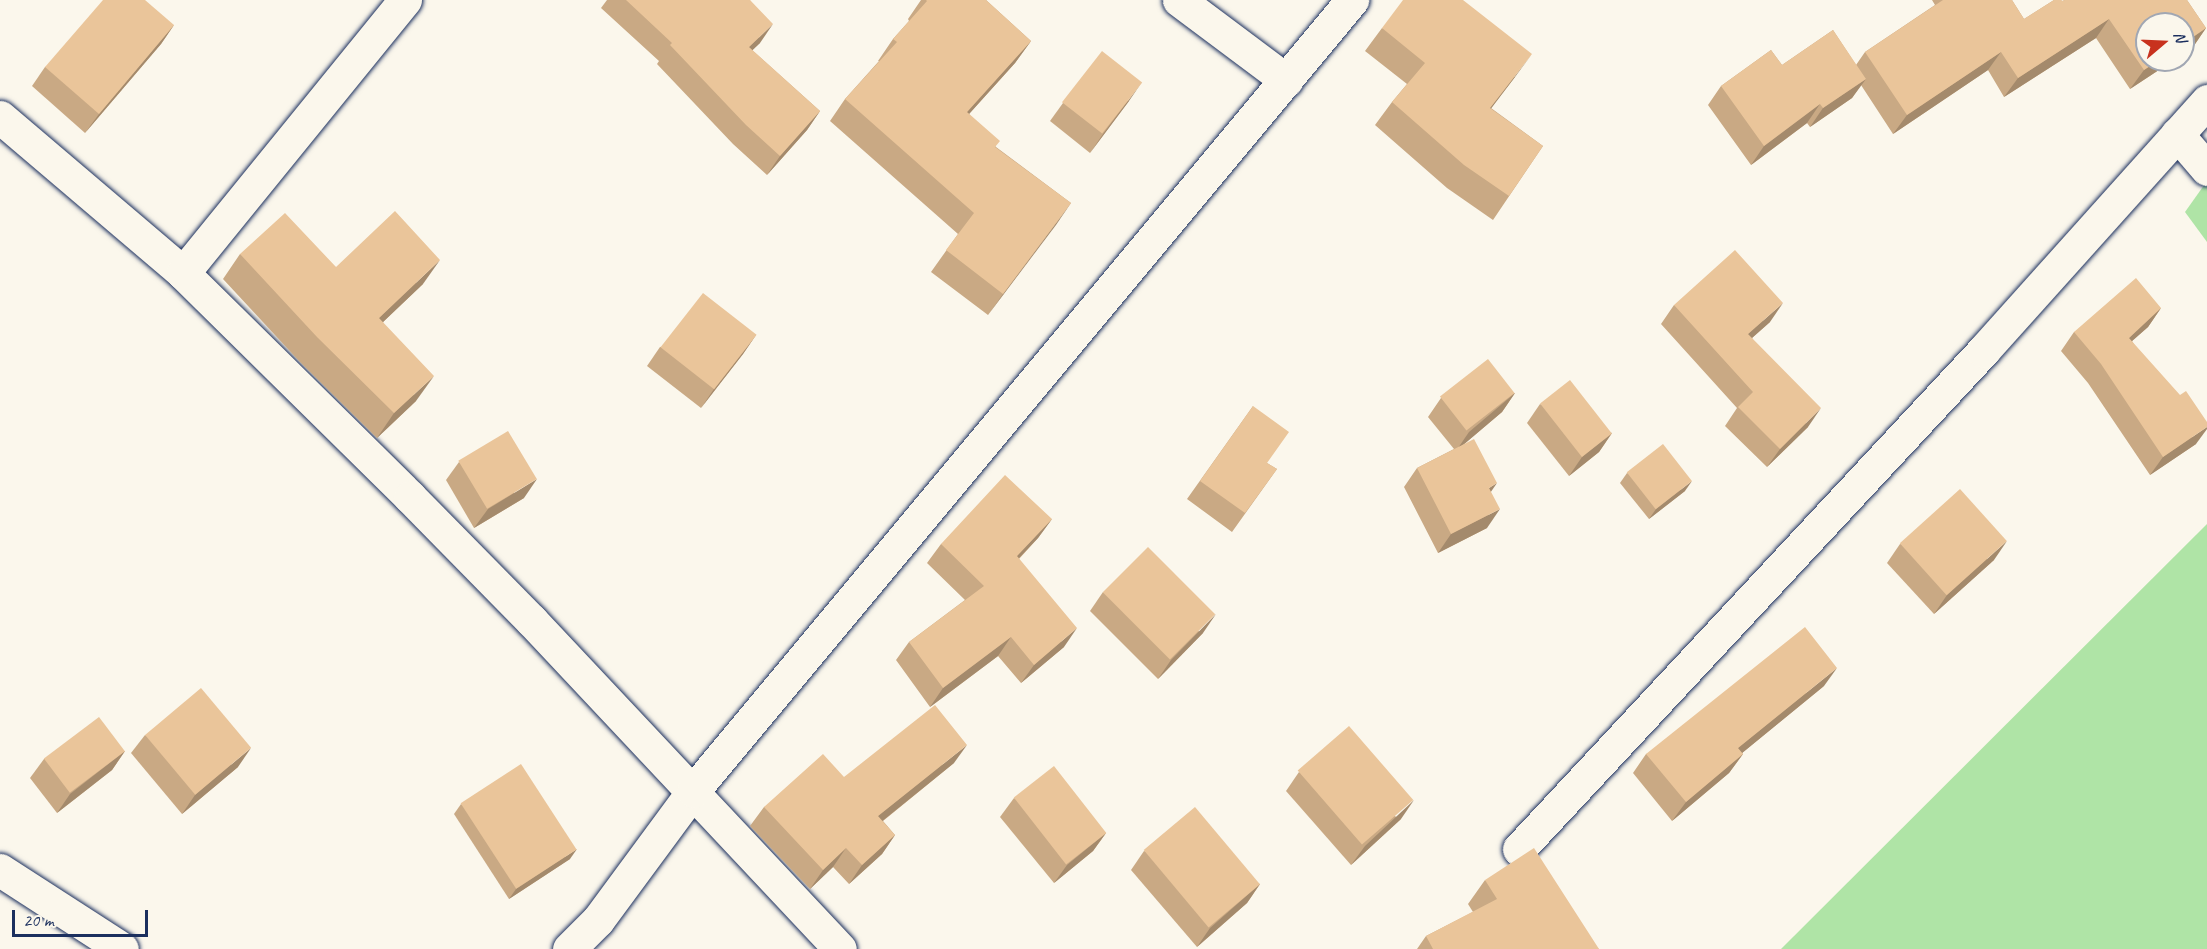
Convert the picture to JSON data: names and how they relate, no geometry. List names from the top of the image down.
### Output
{
  "scale_bar": "20 m",
  "north": "right"
}
